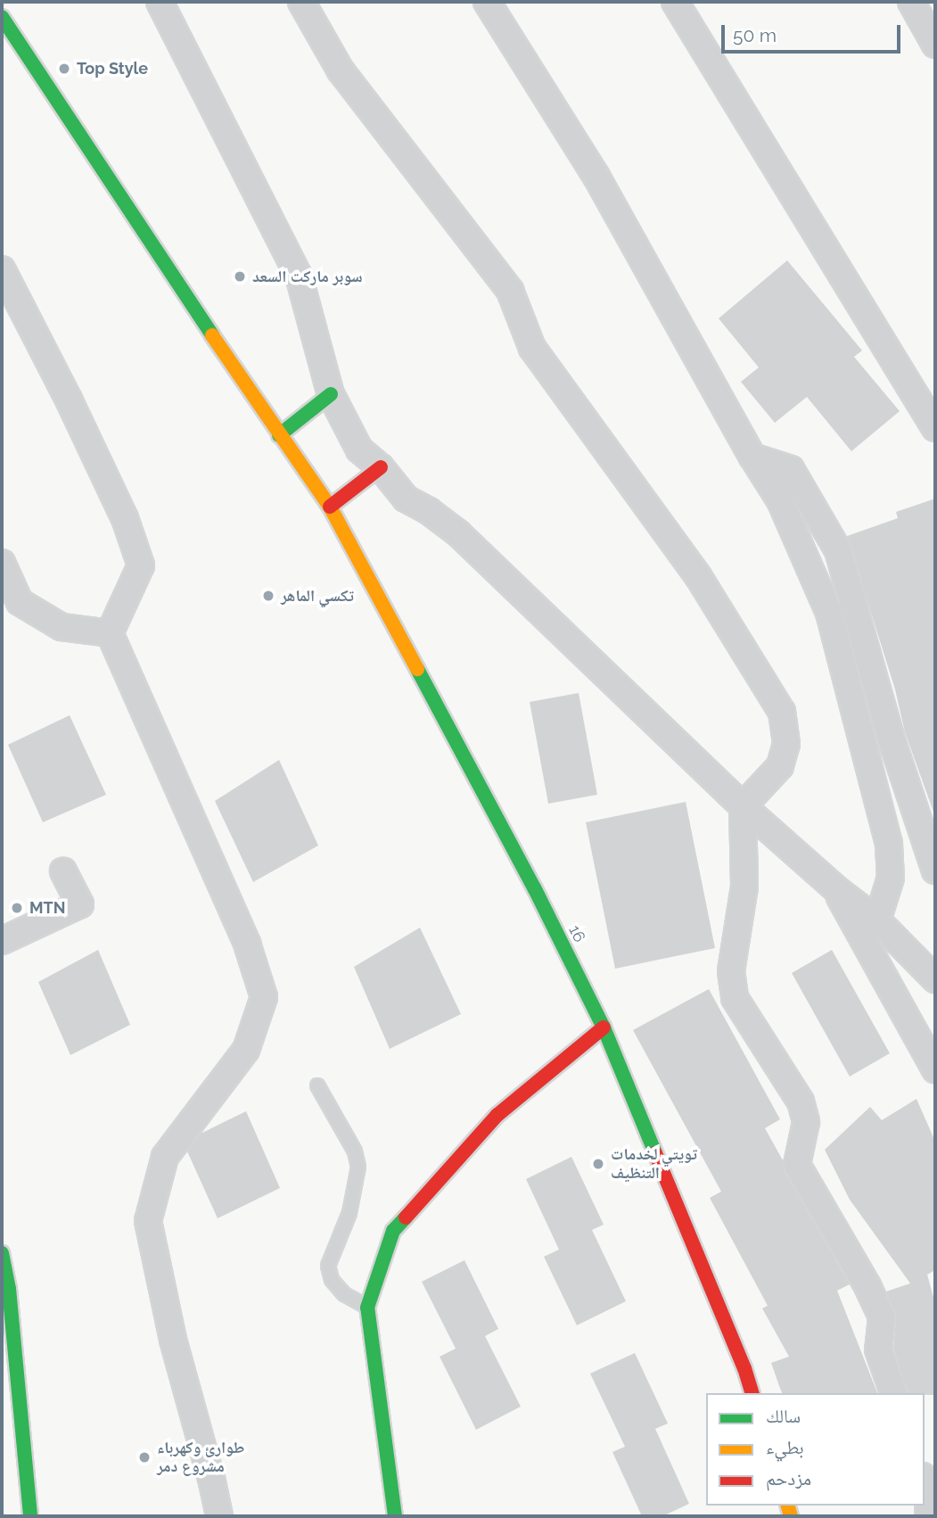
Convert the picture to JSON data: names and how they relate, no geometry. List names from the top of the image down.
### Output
{
  "streets": {
    "street": ["16"]
  },
  "places": [
    "Top Style",
    "سوبر ماركت السعد",
    "تكسي الماهر",
    "MTN",
    "تويتي لخدمات التنظيف",
    "طوارئ وكهرباء مشروع دمر"
  ],
  "legend": ["سالك", "بطيء", "مزدحم"],
  "scale_bar": "50 m"
}
